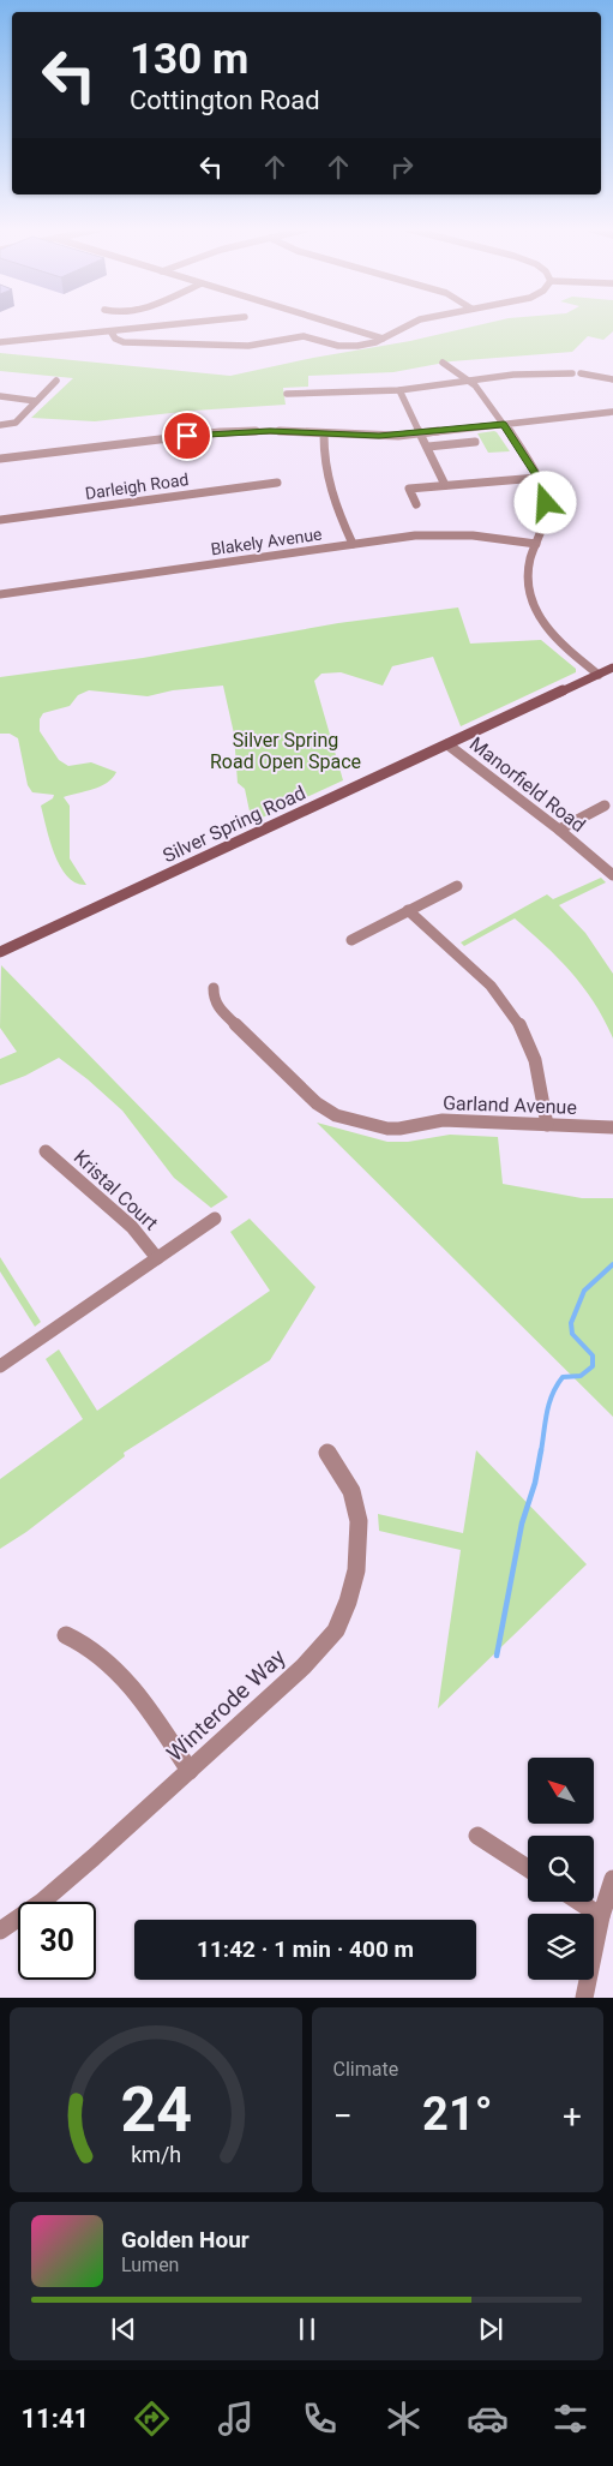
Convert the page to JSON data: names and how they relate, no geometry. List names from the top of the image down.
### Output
{
  "streets": {
    "main road": ["Silver Spring Road"],
    "street": [
      "Darleigh Road",
      "Blakely Avenue",
      "Manorfield Road",
      "Garland Avenue",
      "Kristal Court",
      "Winterode Way"
    ]
  },
  "crossings": [
    ["Manorfield Road", "Silver Spring Road"]
  ],
  "parks": ["Silver Spring Road Open Space"],
  "north": "top left",
  "page": {
    "turn": ["130 m", "Cottington Road"],
    "limit": "30",
    "trip": "11:42 · 1 min · 400 m",
    "tile": "Climate",
    "heat": ["−", "21°", "+"],
    "song": ["Golden Hour", "Lumen"],
    "tabs": "11:41",
    "gauge": ["24", "km/h"]
  }
}
